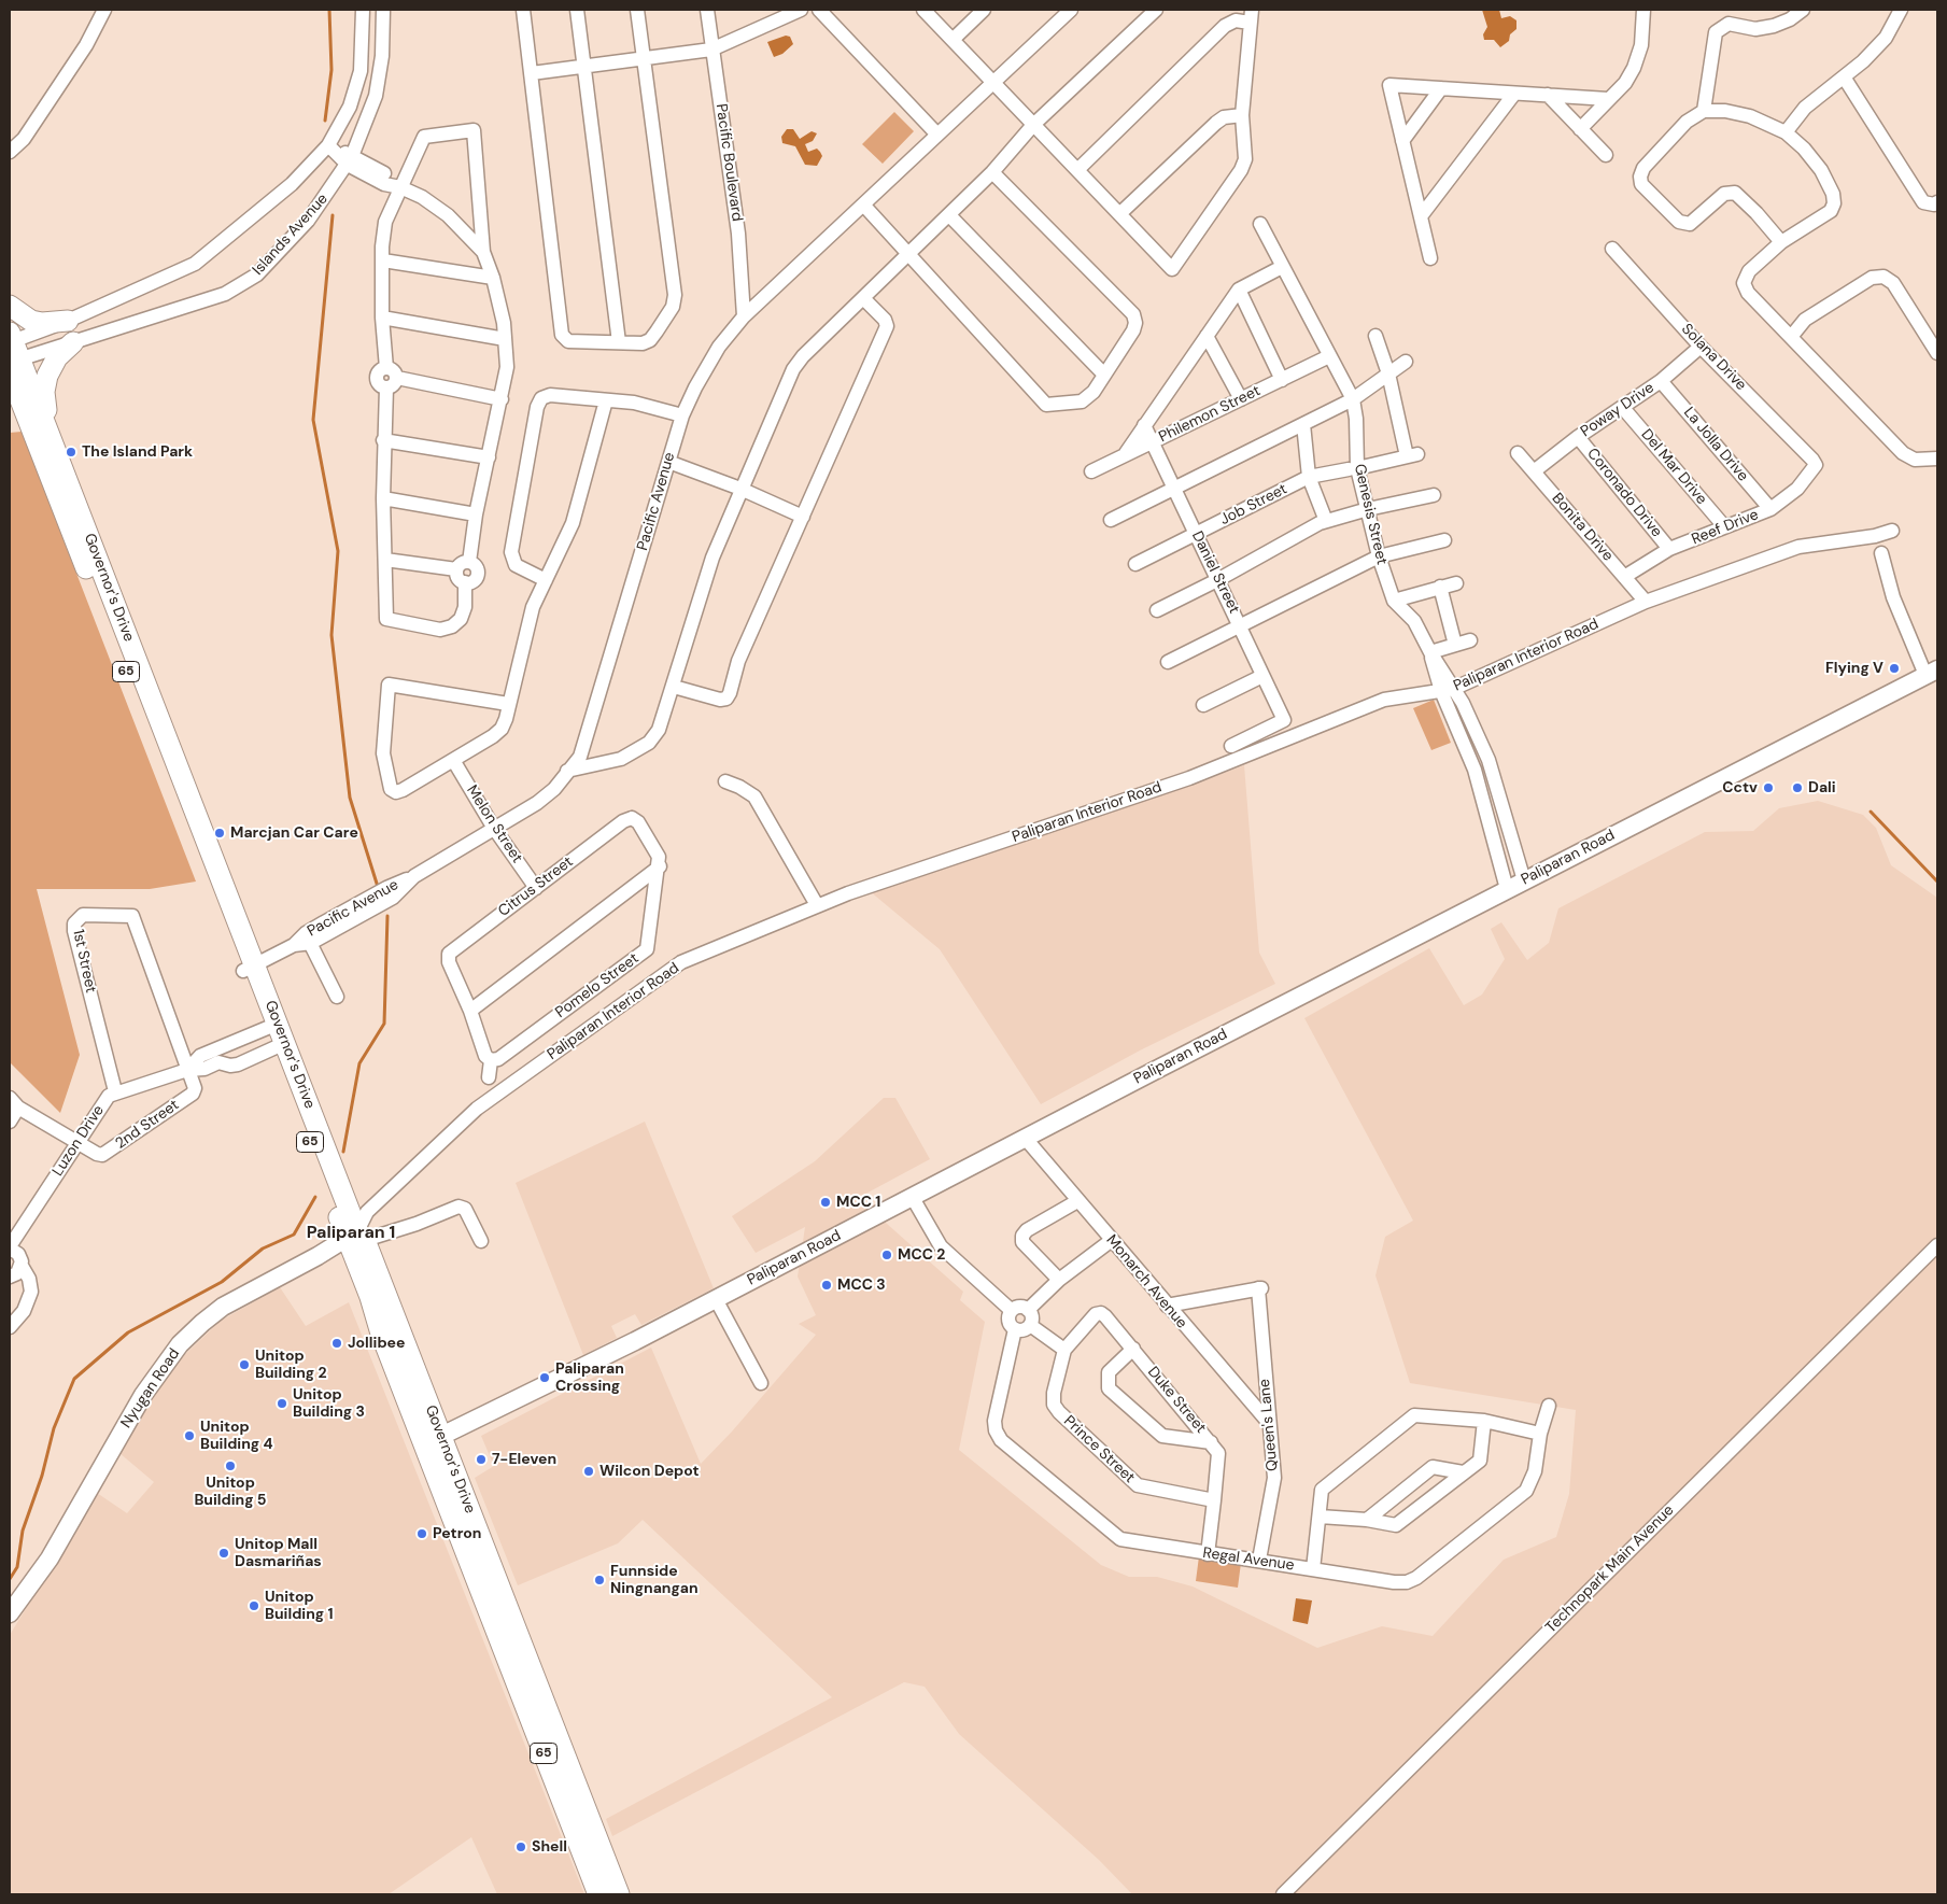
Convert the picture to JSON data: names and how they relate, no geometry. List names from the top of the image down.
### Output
{
  "streets": {
    "highway": ["Governor's Drive", "65"],
    "main road": ["Paliparan Road", "Nyugan Road"],
    "street": [
      "Pacific Boulevard",
      "Islands Avenue",
      "Solana Drive",
      "Poway Drive",
      "Philemon Street",
      "La Jolla Drive",
      "Del Mar Drive",
      "Coronado Drive",
      "Pacific Avenue",
      "Job Street",
      "Genesis Street",
      "Bonita Drive",
      "Reef Drive",
      "Daniel Street",
      "Paliparan Interior Road",
      "Melon Street",
      "Citrus Street",
      "1st Street",
      "Pomelo Street",
      "2nd Street",
      "Luzon Drive",
      "Monarch Avenue",
      "Duke Street",
      "Queen's Lane",
      "Prince Street",
      "Regal Avenue",
      "Technopark Main Avenue"
    ]
  },
  "crossings": [
    ["Pacific Boulevard", "Pacific Avenue"],
    ["Islands Avenue", "Governor's Drive"],
    ["Solana Drive", "Poway Drive"],
    ["Solana Drive", "Reef Drive"],
    ["Poway Drive", "La Jolla Drive"],
    ["Poway Drive", "Del Mar Drive"],
    ["Poway Drive", "Coronado Drive"],
    ["Poway Drive", "Bonita Drive"],
    ["Philemon Street", "Genesis Street"],
    ["Philemon Street", "Daniel Street"],
    ["La Jolla Drive", "Reef Drive"],
    ["Del Mar Drive", "Reef Drive"],
    ["Coronado Drive", "Reef Drive"],
    ["Pacific Avenue", "Governor's Drive"],
    ["Pacific Avenue", "Melon Street"],
    ["Job Street", "Genesis Street"],
    ["Job Street", "Daniel Street"],
    ["Genesis Street", "Paliparan Interior Road"],
    ["Genesis Street", "Paliparan Road"],
    ["Bonita Drive", "Reef Drive"],
    ["Bonita Drive", "Paliparan Interior Road"],
    ["Governor's Drive", "Paliparan Interior Road"],
    ["Governor's Drive", "Paliparan Road"],
    ["Governor's Drive", "Luzon Drive"],
    ["Governor's Drive", "Nyugan Road"],
    ["Paliparan Interior Road", "Nyugan Road"],
    ["Melon Street", "Citrus Street"],
    ["Paliparan Road", "Monarch Avenue"],
    ["Citrus Street", "Pomelo Street"],
    ["1st Street", "2nd Street"],
    ["1st Street", "Luzon Drive"],
    ["2nd Street", "Luzon Drive"],
    ["Monarch Avenue", "Queen's Lane"],
    ["Duke Street", "Prince Street"],
    ["Duke Street", "Regal Avenue"],
    ["Queen's Lane", "Regal Avenue"]
  ],
  "districts": ["Paliparan 1"],
  "places": [
    "The Island Park",
    "Flying V",
    "Cctv",
    "Dali",
    "Marcjan Car Care",
    "MCC 1",
    "MCC 2",
    "MCC 3",
    "Jollibee",
    "Unitop Building 2",
    "Paliparan Crossing",
    "Unitop Building 3",
    "Unitop Building 4",
    "7-Eleven",
    "Unitop Building 5",
    "Wilcon Depot",
    "Petron",
    "Unitop Mall Dasmariñas",
    "Funnside Ningnangan",
    "Unitop Building 1",
    "Shell"
  ]
}
